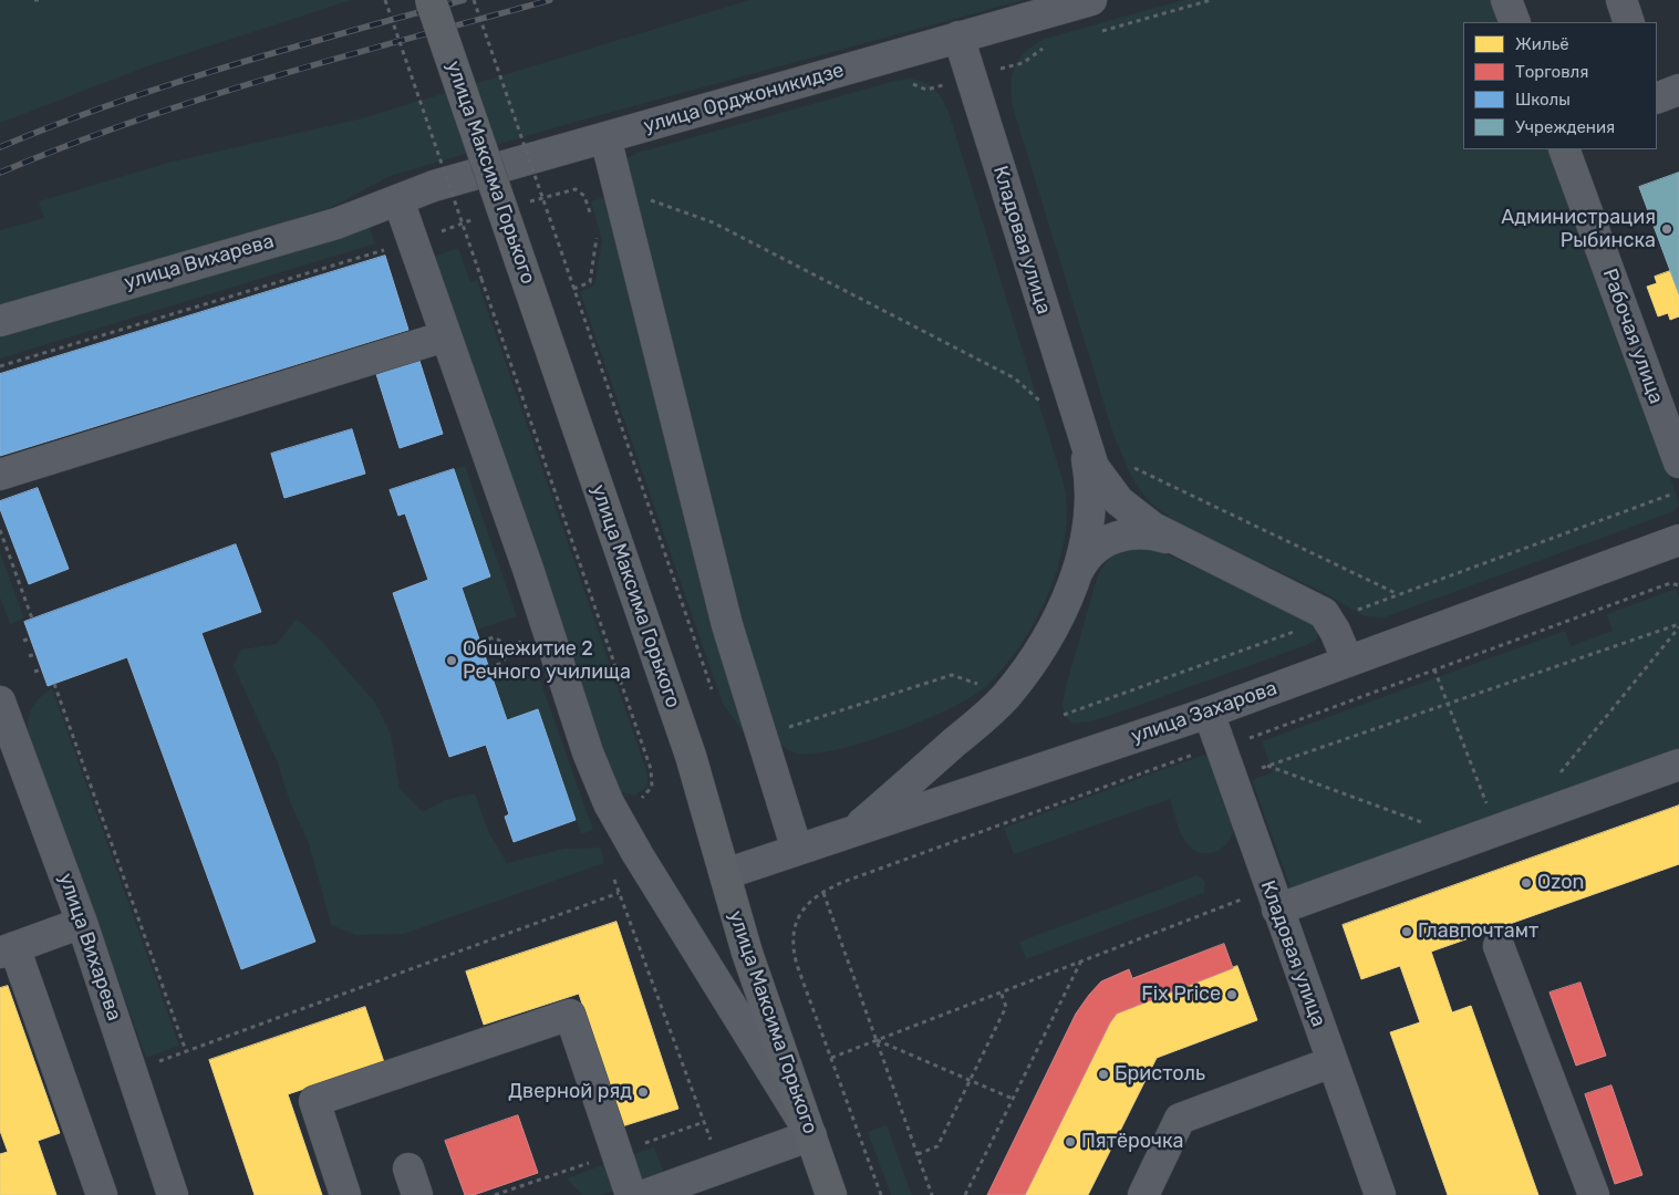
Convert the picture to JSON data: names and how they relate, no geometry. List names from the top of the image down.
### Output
{
  "streets": {
    "main road": ["улица Максима Горького"],
    "street": [
      "улица Орджоникидзе",
      "Кладовая улица",
      "улица Вихарева",
      "Рабочая улица",
      "улица Захарова"
    ]
  },
  "crossings": [
    ["улица Орджоникидзе", "Кладовая улица"],
    ["улица Орджоникидзе", "улица Вихарева"],
    ["улица Максима Горького", "улица Захарова"],
    ["Кладовая улица", "улица Захарова"]
  ],
  "places": [
    "Администрация Рыбинска",
    "Общежитие 2 Речного училища",
    "Ozon",
    "Главпочтамт",
    "Fix Price",
    "Бристоль",
    "Дверной ряд",
    "Пятёрочка"
  ],
  "legend": [
    "Жильё",
    "Торговля",
    "Школы",
    "Учреждения"
  ]
}
